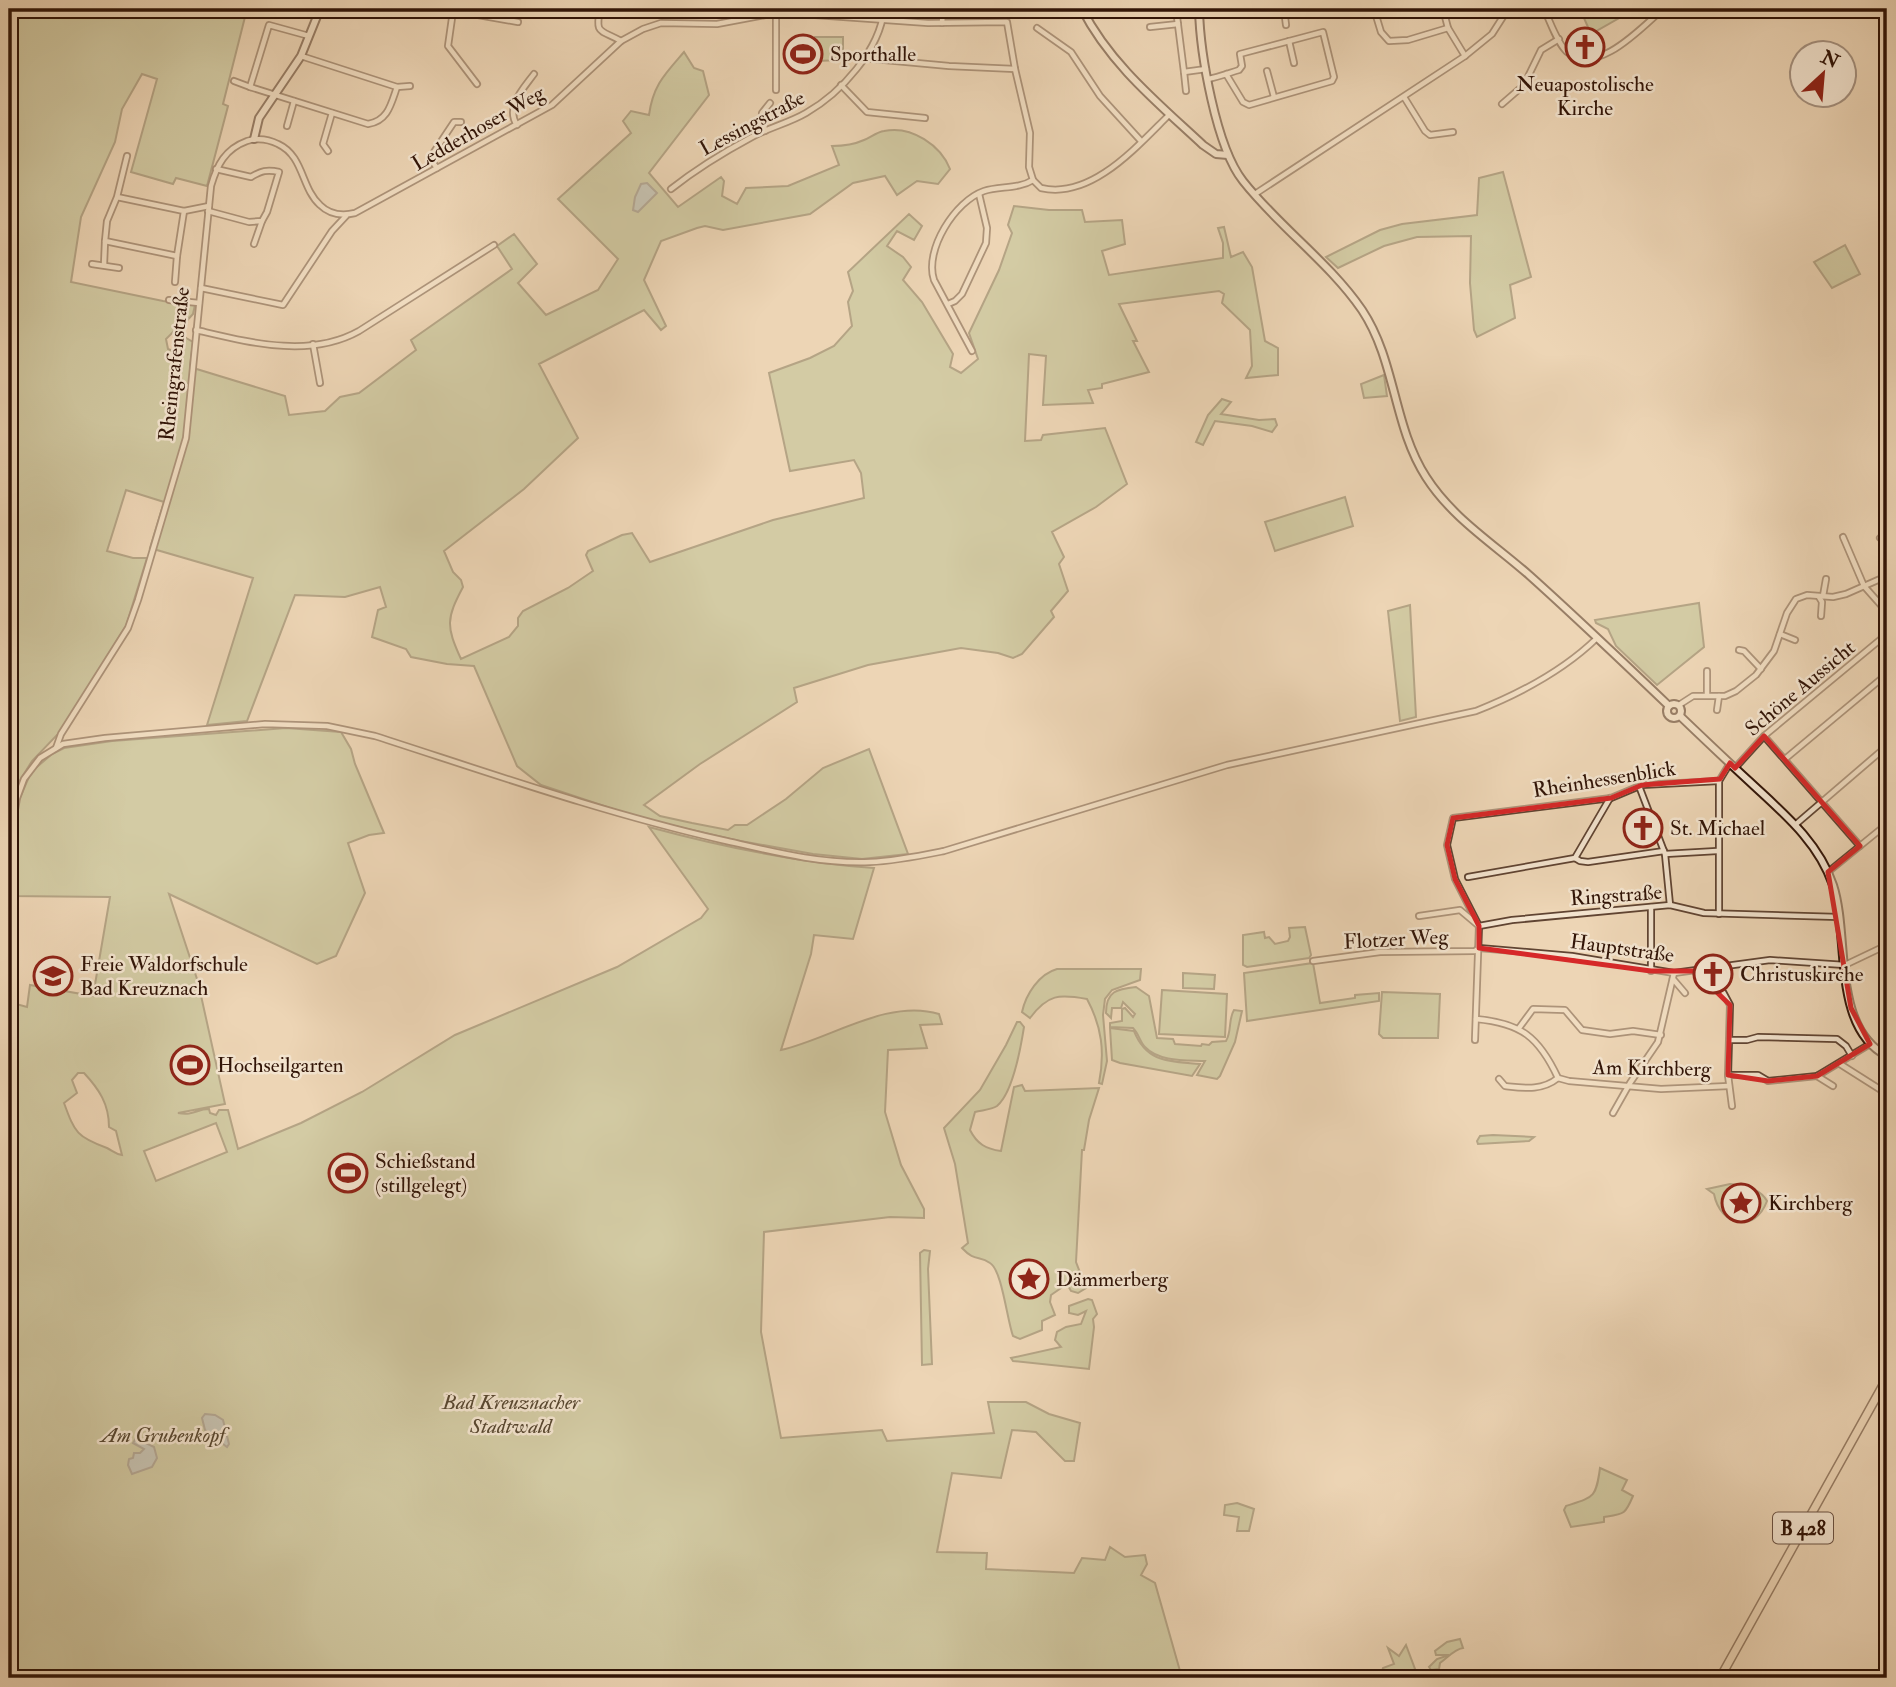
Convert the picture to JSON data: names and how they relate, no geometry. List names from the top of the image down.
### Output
{
  "streets": {
    "main road": ["B 428"],
    "street": [
      "Lessingstraße",
      "Ledderhoser Weg",
      "Rheingrafenstraße",
      "Schöne Aussicht",
      "Rheinhessenblick",
      "Ringstraße",
      "Flotzer Weg",
      "Hauptstraße",
      "Am Kirchberg"
    ]
  },
  "crossings": [
    ["Schöne Aussicht", "Rheinhessenblick"],
    ["Rheinhessenblick", "Ringstraße"],
    ["Flotzer Weg", "Hauptstraße"]
  ],
  "parks": ["Bad Kreuznacher Stadtwald", "Am Grubenkopf"],
  "places": {
    "church": ["Neuapostolische Kirche", "St. Michael", "Christuskirche"],
    "sports": ["Sporthalle", "Hochseilgarten", "Schießstand (stillgelegt)"],
    "school or university": ["Freie Waldorfschule Bad Kreuznach"],
    "place": ["Kirchberg", "Dämmerberg"]
  },
  "north": "top right"
}
